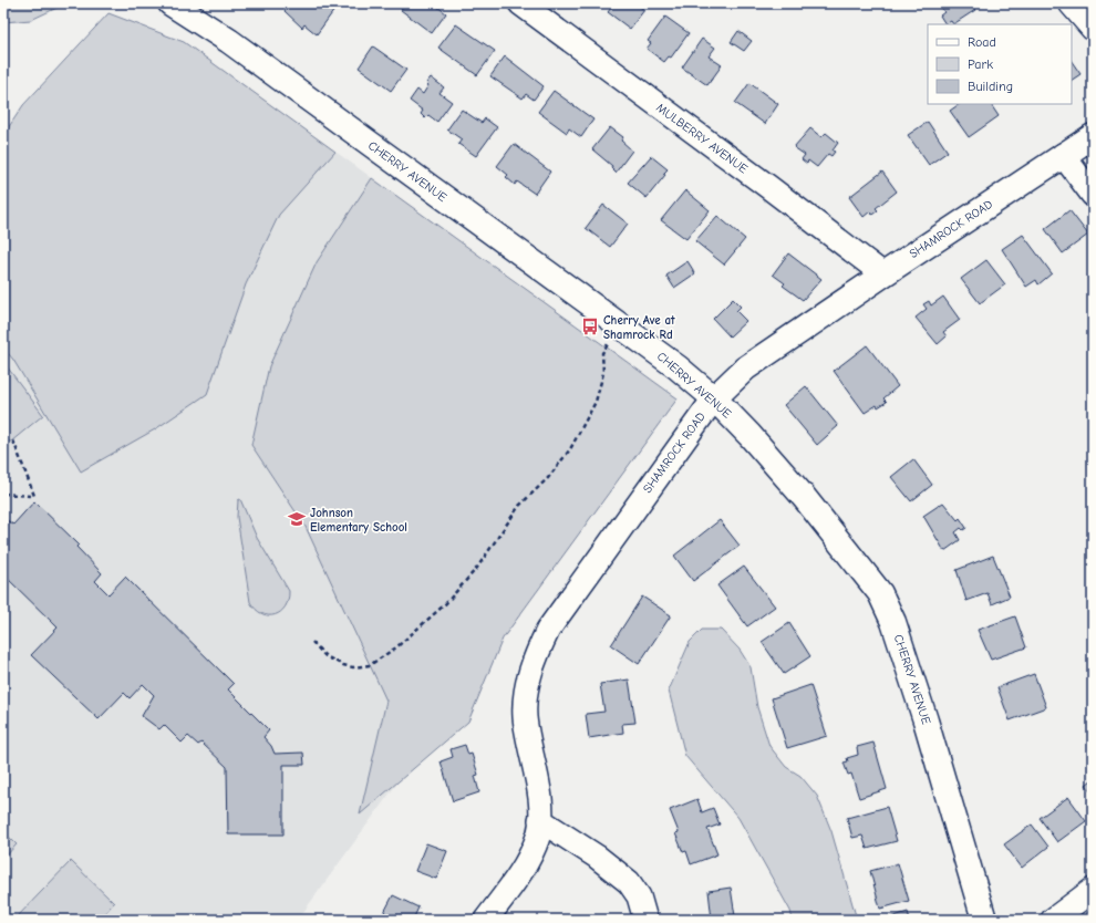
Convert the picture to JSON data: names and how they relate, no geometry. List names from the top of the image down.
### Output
{
  "streets": {
    "street": ["MULBERRY AVENUE", "CHERRY AVENUE", "SHAMROCK ROAD"]
  },
  "crossings": [
    ["MULBERRY AVENUE", "SHAMROCK ROAD"],
    ["CHERRY AVENUE", "SHAMROCK ROAD"]
  ],
  "places": {
    "bus stop": ["Cherry Ave at Shamrock Rd"],
    "school or university": ["Johnson Elementary School"]
  },
  "legend": ["Road", "Park", "Building"]
}
